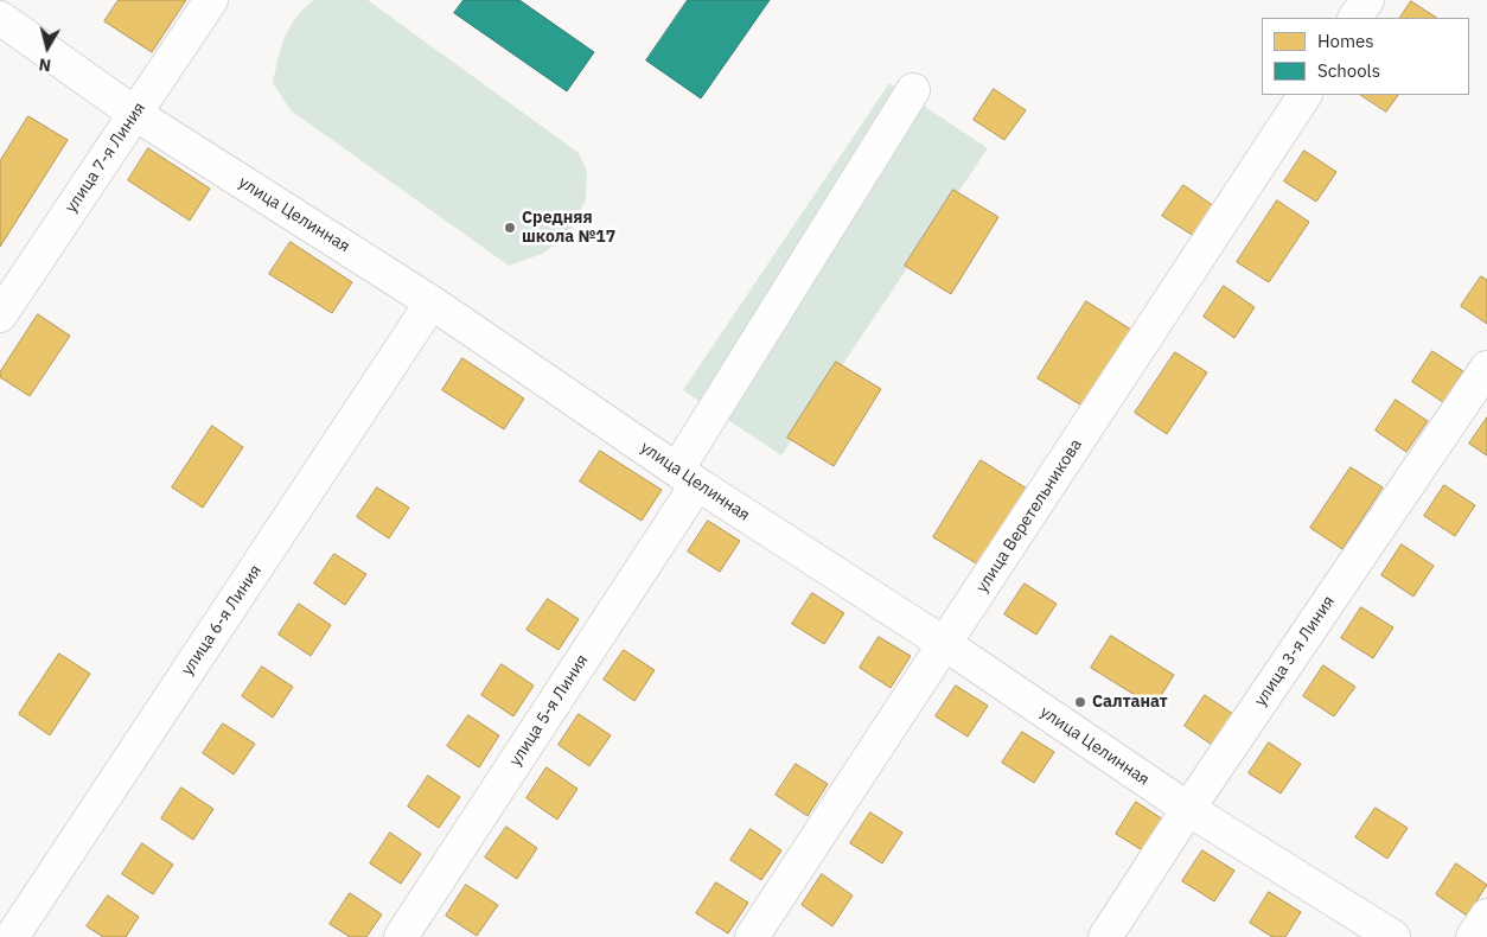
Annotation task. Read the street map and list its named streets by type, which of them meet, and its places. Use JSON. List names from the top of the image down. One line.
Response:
{"streets":{"street":["улица 7-я Линия","улица Целинная","улица Веретельникова","улица 6-я Линия","улица 3-я Линия","улица 5-я Линия"]},"crossings":[["улица 7-я Линия","улица Целинная"],["улица Целинная","улица Веретельникова"],["улица Целинная","улица 6-я Линия"],["улица Целинная","улица 3-я Линия"],["улица Целинная","улица 5-я Линия"]],"places":["Средняя школа №17","Салтанат"],"legend":["Homes","Schools"],"north":"bottom"}
